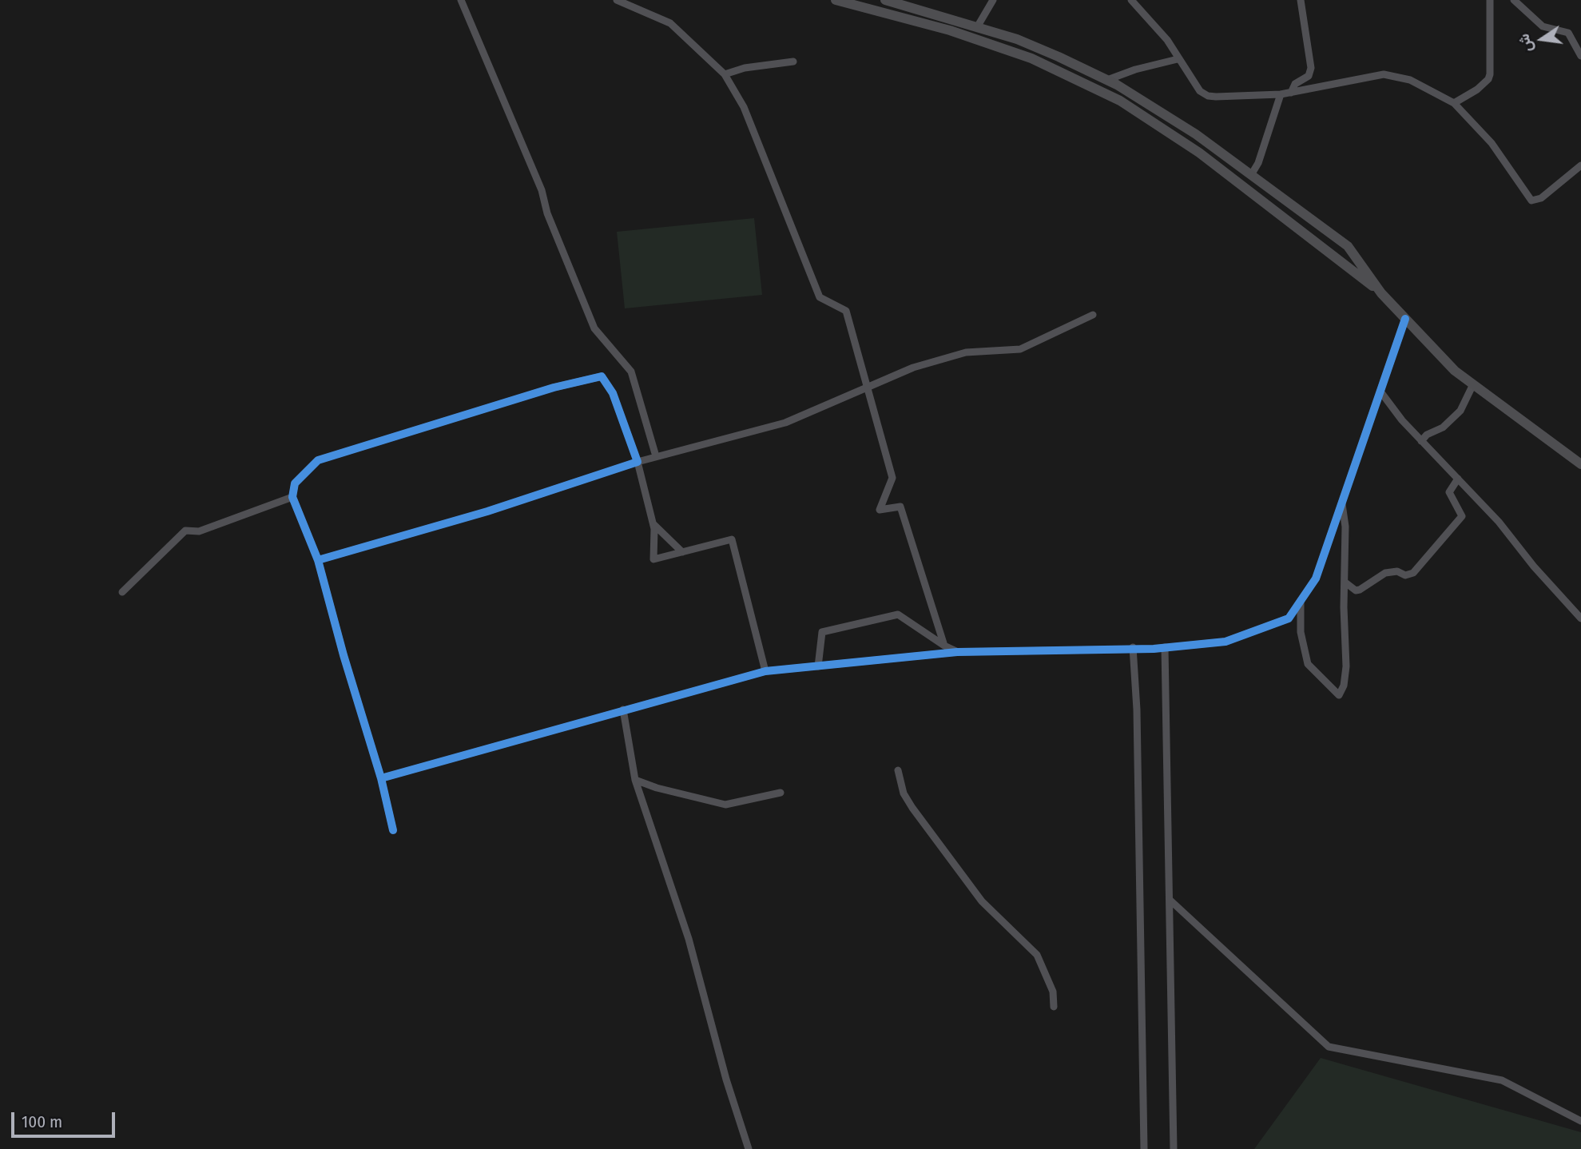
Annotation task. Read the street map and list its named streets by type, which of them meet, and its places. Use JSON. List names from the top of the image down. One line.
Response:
{"scale_bar":"100 m","north":"left"}
